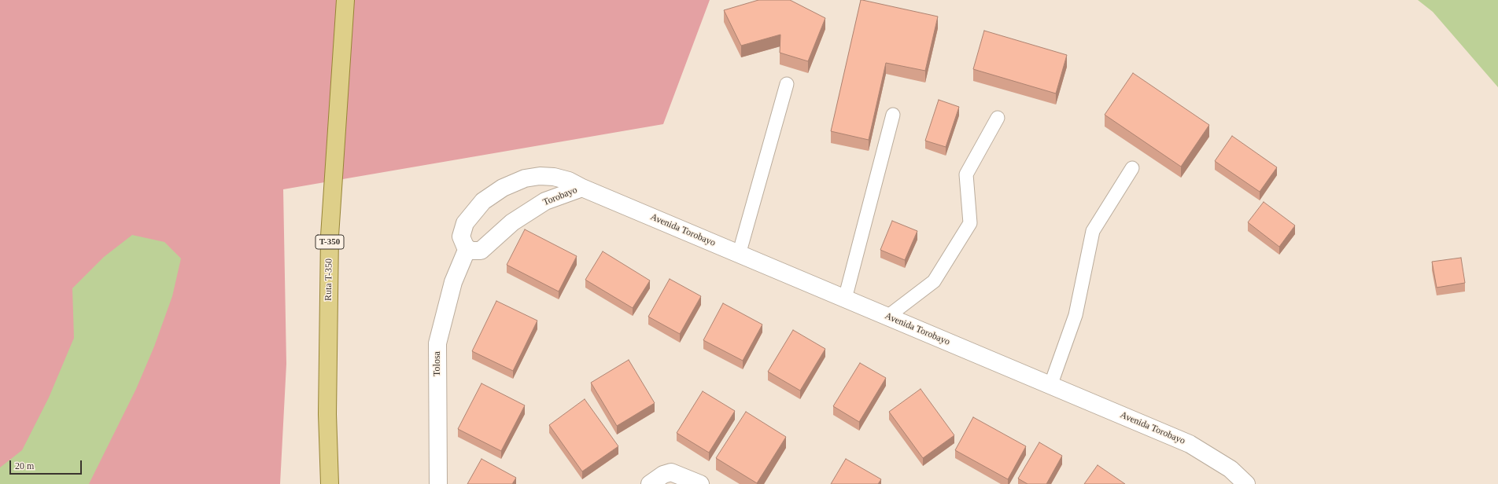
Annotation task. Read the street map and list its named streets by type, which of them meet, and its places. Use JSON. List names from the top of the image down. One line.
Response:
{"streets":{"main road":["T-350","Ruta T-350"],"street":["Torobayo","Avenida Torobayo","Tolosa"]},"crossings":[["Torobayo","Avenida Torobayo"],["Torobayo","Tolosa"]],"scale_bar":"20 m"}
